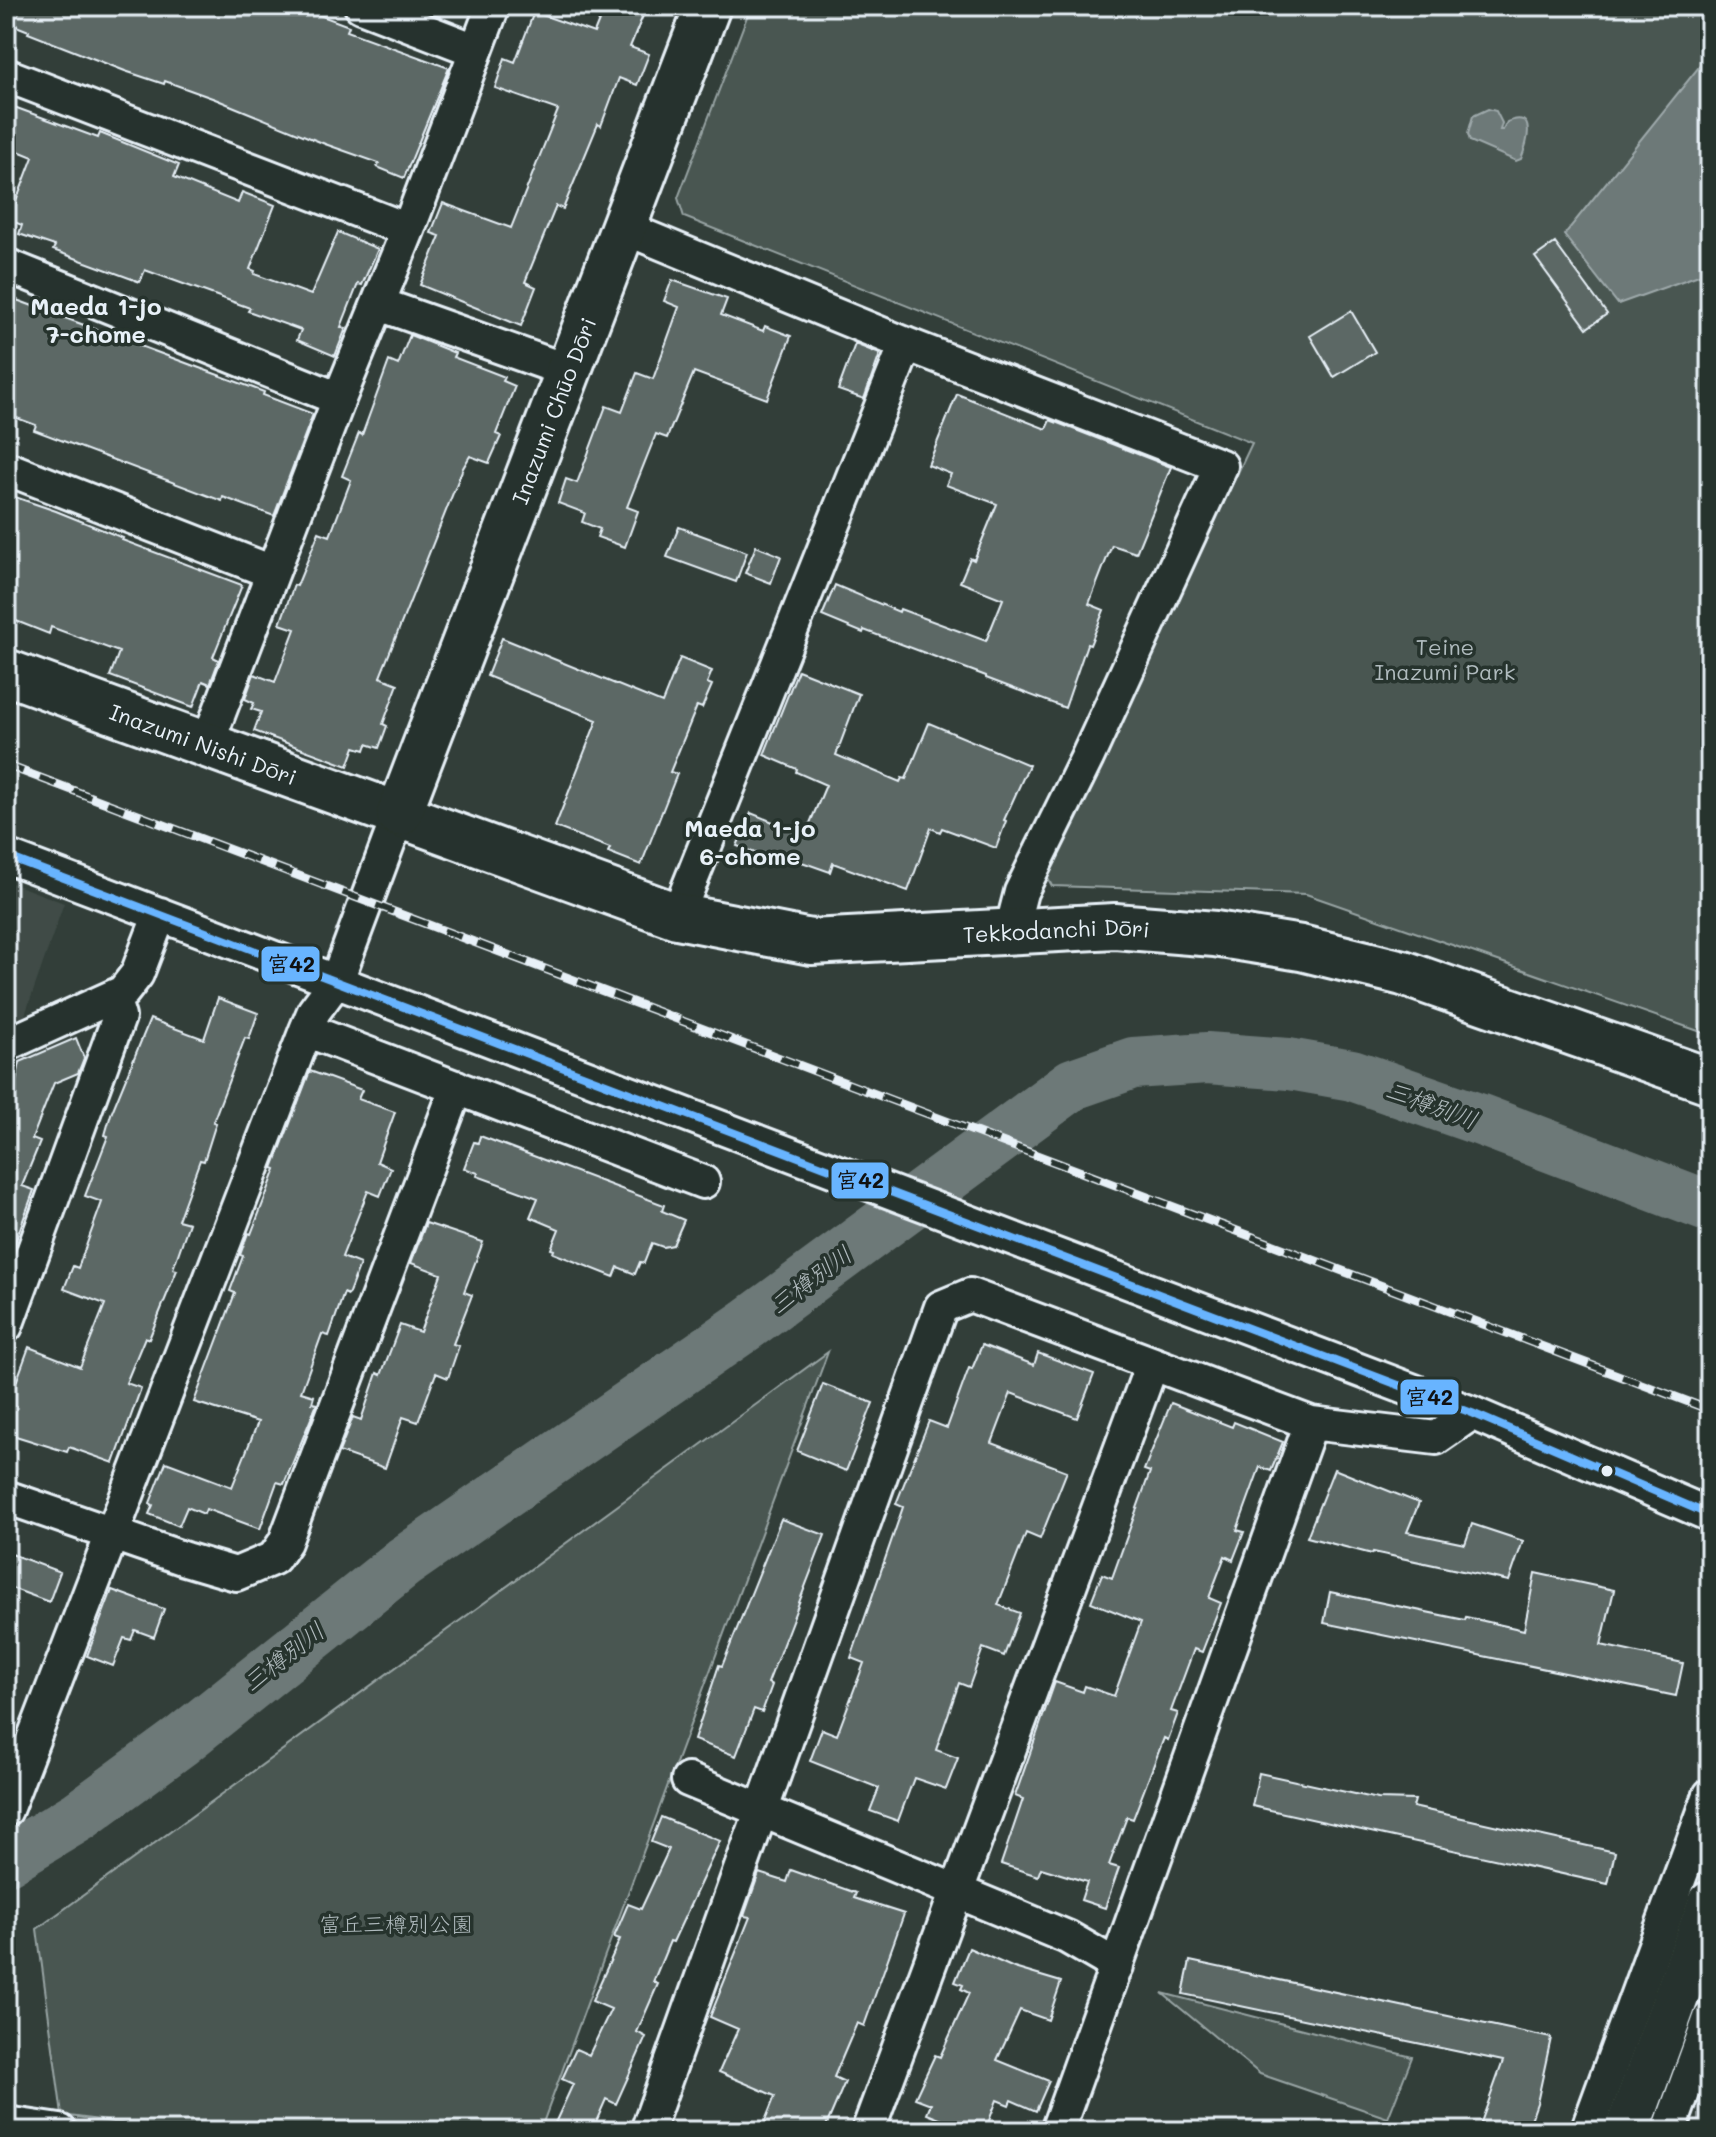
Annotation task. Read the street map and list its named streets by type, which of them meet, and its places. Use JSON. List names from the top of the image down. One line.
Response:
{"streets":{"street":["Inazumi Chūo Dōri","Inazumi Nishi Dōri","Tekkodanchi Dōri"]},"crossings":[["Inazumi Chūo Dōri","Inazumi Nishi Dōri"],["Inazumi Chūo Dōri","Tekkodanchi Dōri"],["Inazumi Nishi Dōri","Tekkodanchi Dōri"]],"districts":["Maeda 1-jo 7-chome","Maeda 1-jo 6-chome"],"water":["三樽別川"],"parks":["Teine Inazumi Park","富丘三樽別公園"],"lines":["transit line 宮42"]}
